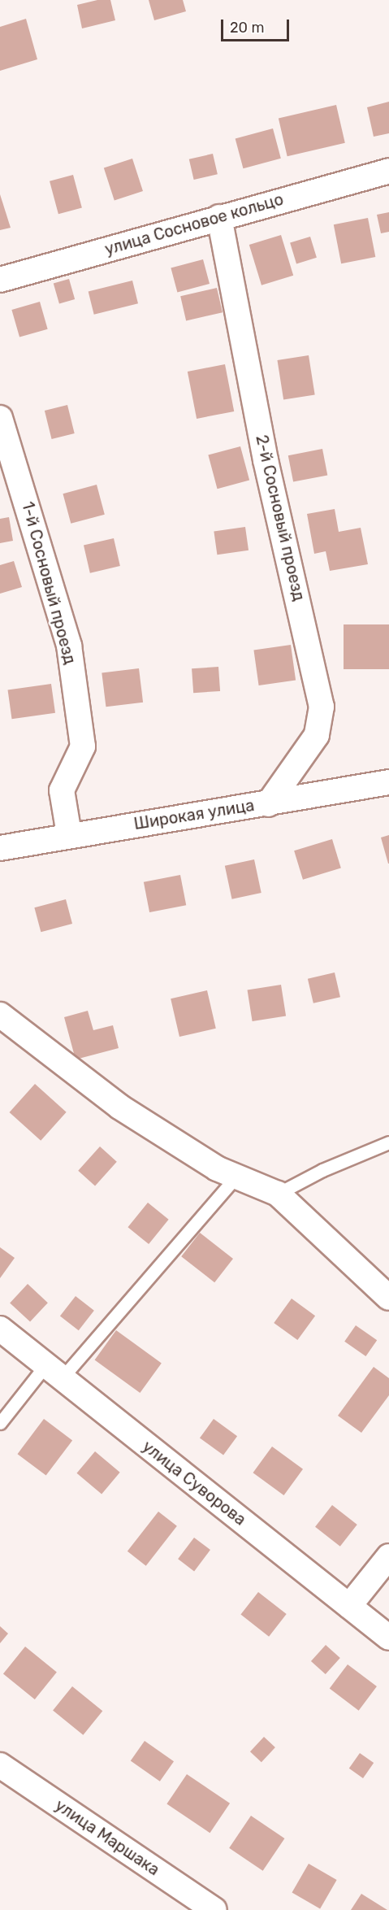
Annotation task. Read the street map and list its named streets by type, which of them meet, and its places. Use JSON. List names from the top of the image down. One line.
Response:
{"streets":{"street":["улица Сосновое кольцо","2-й Сосновый проезд","1-й Сосновый проезд","Широкая улица","улица Суворова","улица Маршака"]},"crossings":[["улица Сосновое кольцо","2-й Сосновый проезд"],["2-й Сосновый проезд","Широкая улица"],["1-й Сосновый проезд","Широкая улица"]],"scale_bar":"20 m"}
